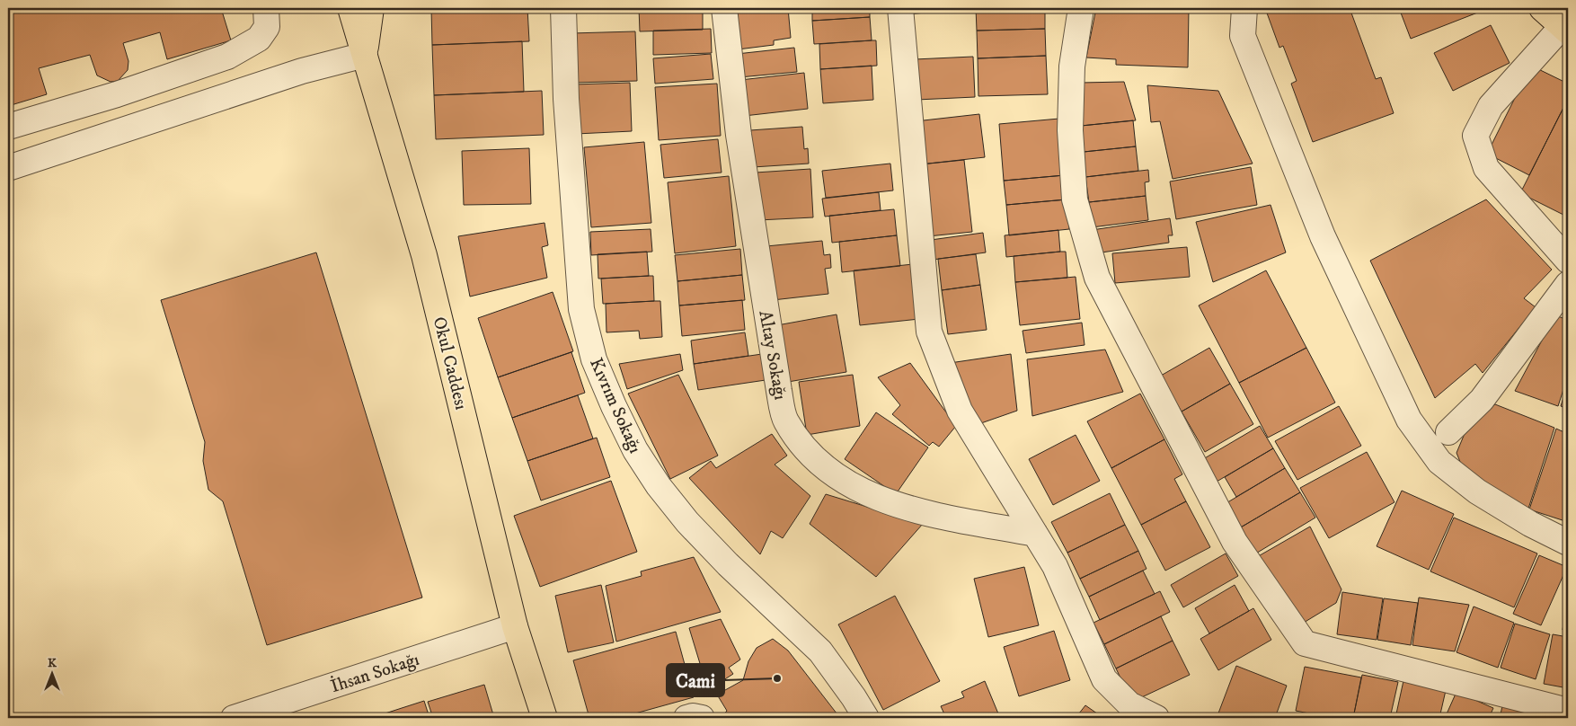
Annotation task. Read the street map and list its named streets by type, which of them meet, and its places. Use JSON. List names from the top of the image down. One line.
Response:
{"streets":{"main road":["Okul Caddesı"],"street":["Altay Sokağı","Kıvrım Sokağı","İhsan Sokağı"]},"crossings":[["Okul Caddesı","İhsan Sokağı"]],"places":["Cami"],"north":"top"}
